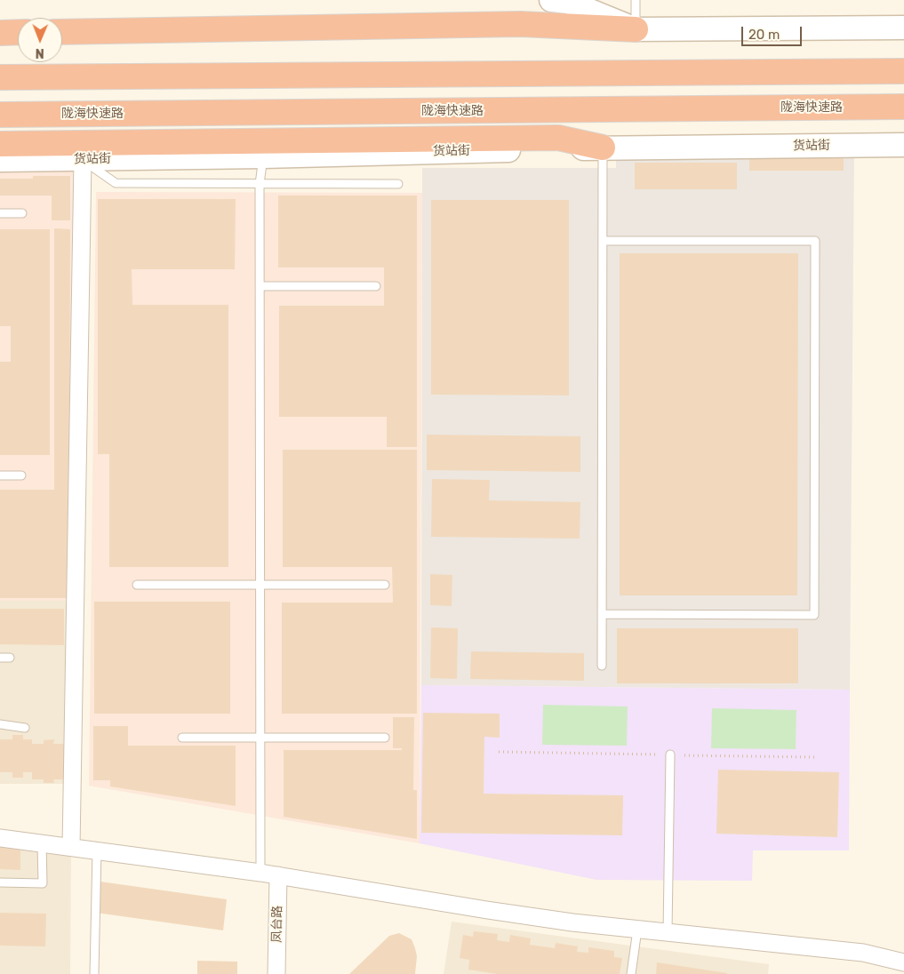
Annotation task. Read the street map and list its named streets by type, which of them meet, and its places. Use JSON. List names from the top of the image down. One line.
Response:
{"streets":{"highway":["陇海快速路"],"street":["货站街","凤台路"]},"scale_bar":"20 m","north":"bottom"}
